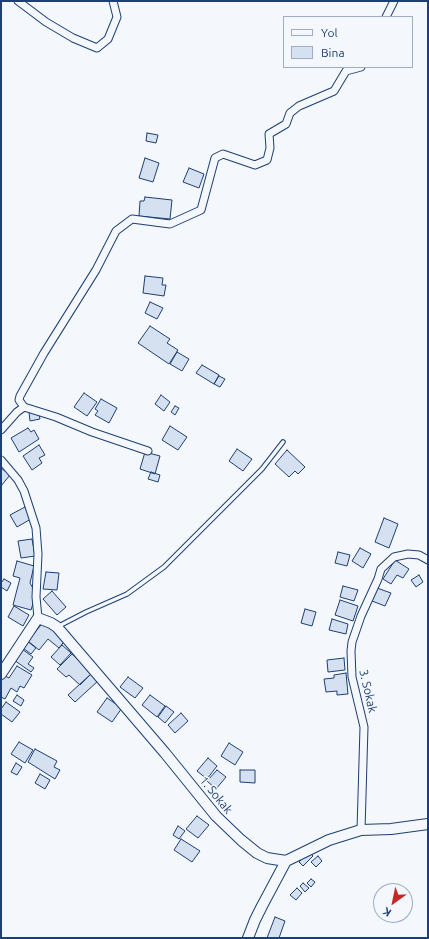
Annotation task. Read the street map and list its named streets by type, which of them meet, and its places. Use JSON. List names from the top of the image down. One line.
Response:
{"streets":{"street":["3. Sokak","1. Sokak"]},"legend":["Yol","Bina"],"north":"bottom left"}
